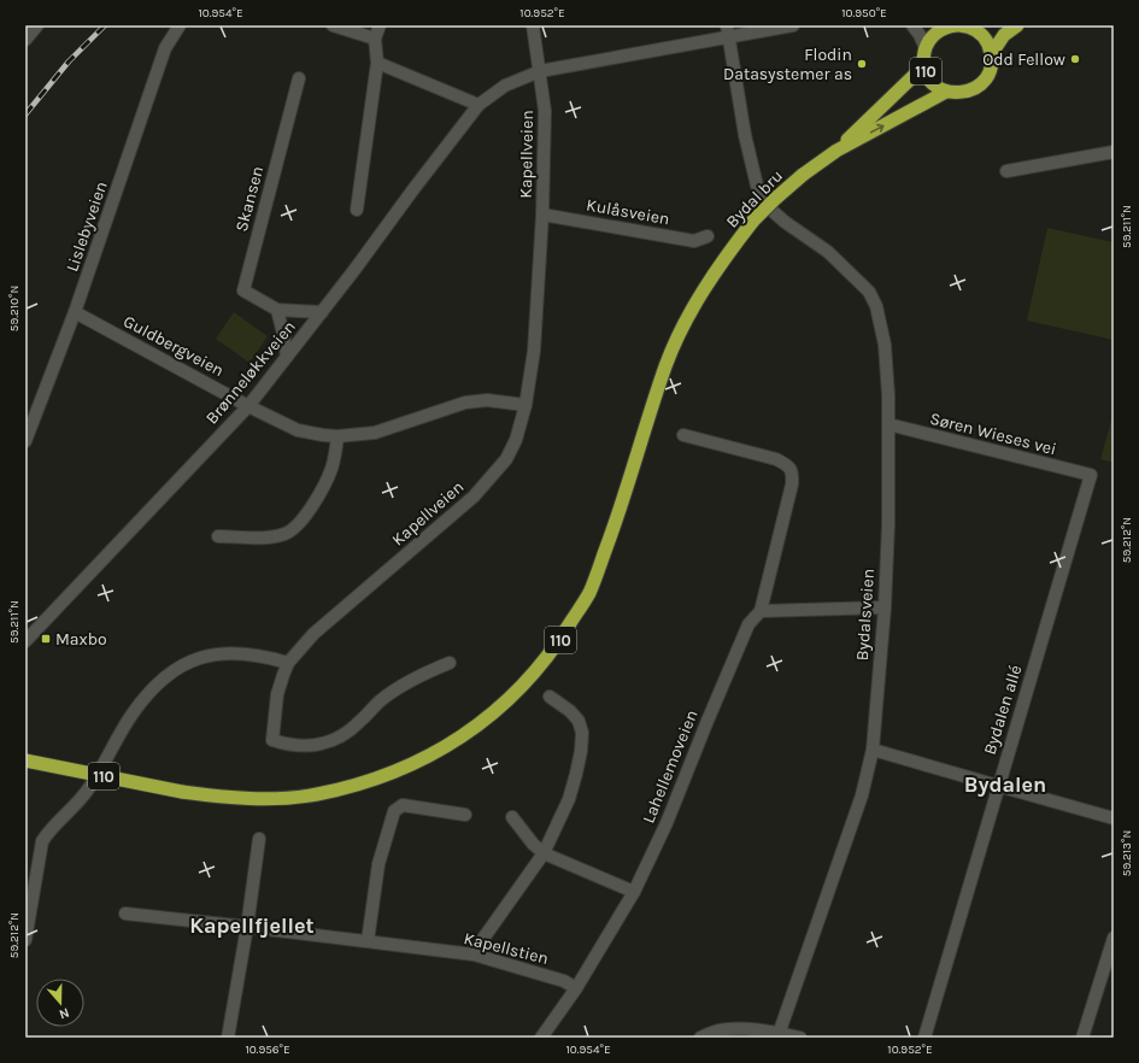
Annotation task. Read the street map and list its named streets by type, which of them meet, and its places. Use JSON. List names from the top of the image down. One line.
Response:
{"streets":{"highway":["110","Bydal bru"],"street":["Kapellveien","Skansen","Kulåsveien","Lislebyveien","Guldbergveien","Brønneløkkveien","Søren Wieses vei","Bydalsveien","Bydalen allé","Lahellemoveien","Kapellstien"]},"crossings":[["110","Bydal bru"],["Kapellveien","Kulåsveien"],["Kapellveien","Guldbergveien"],["Kapellveien","Brønneløkkveien"],["Skansen","Brønneløkkveien"],["Lislebyveien","Guldbergveien"],["Guldbergveien","Brønneløkkveien"],["Brønneløkkveien","Bydalsveien"],["Søren Wieses vei","Bydalsveien"],["Søren Wieses vei","Bydalen allé"],["Lahellemoveien","Kapellstien"]],"districts":["Bydalen","Kapellfjellet"],"places":{"other":["Odd Fellow","Flodin Datasystemer as"],"transit":["Maxbo"]},"north":"bottom","coordinates":["10.954°E","10.952°E","10.950°E","59.211°N","59.210°N","59.212°N","59.213°N","10.956°E"]}
